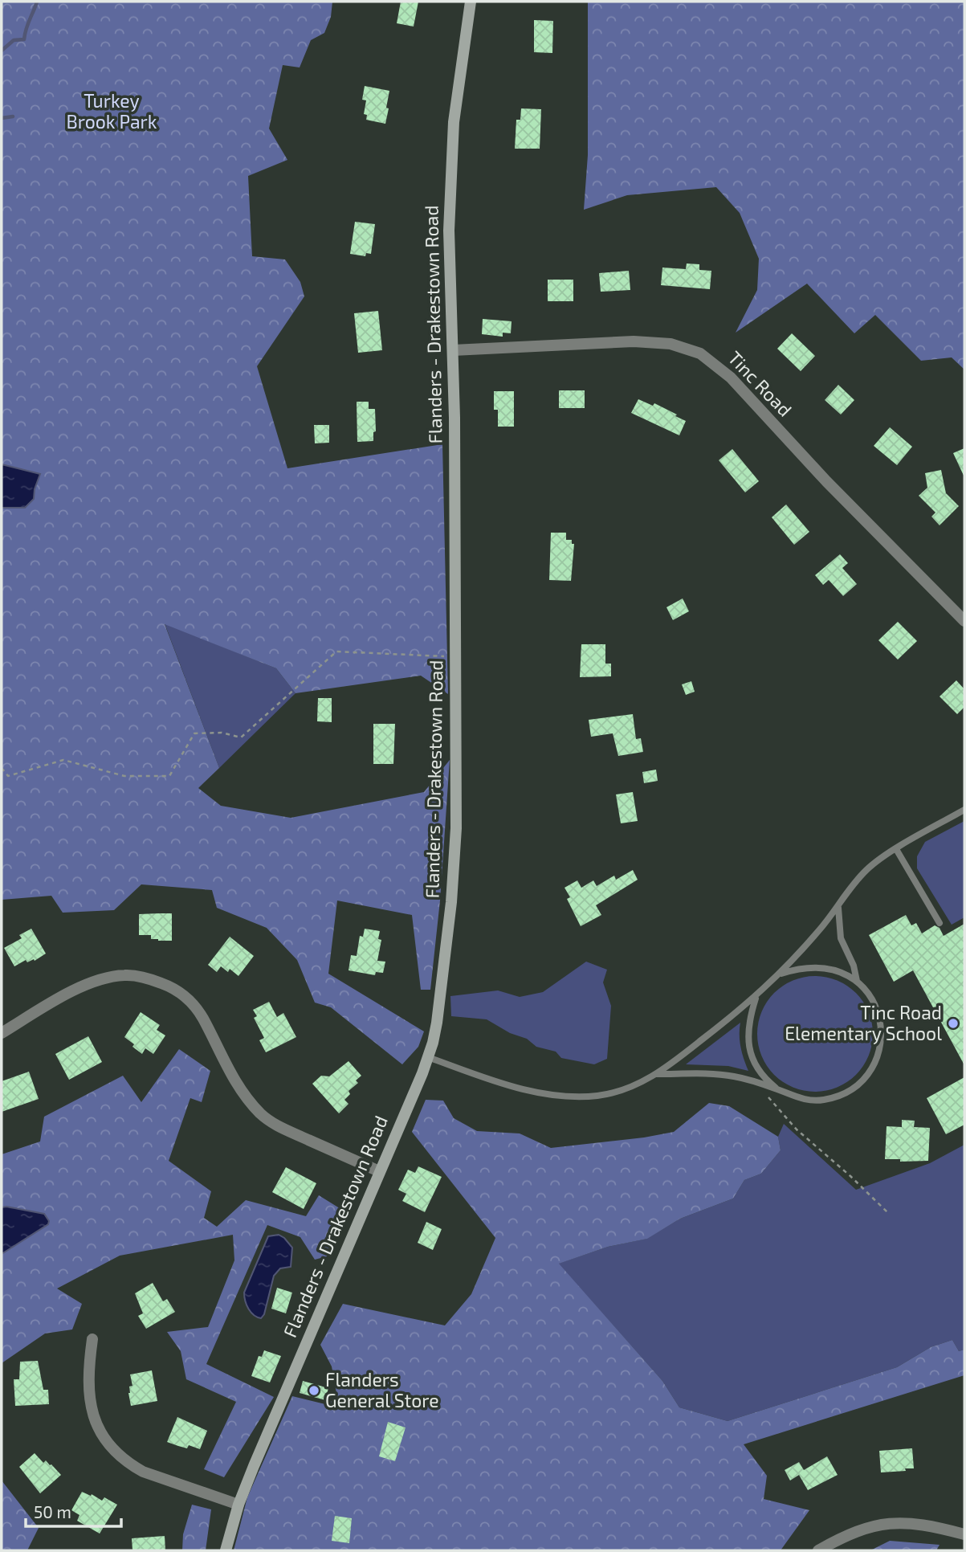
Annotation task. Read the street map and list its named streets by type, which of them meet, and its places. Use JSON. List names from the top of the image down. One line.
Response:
{"streets":{"street":["Flanders - Drakestown Road","Tinc Road"]},"crossings":[["Flanders - Drakestown Road","Tinc Road"]],"parks":["Turkey Brook Park"],"places":["Tinc Road Elementary School","Flanders General Store"],"scale_bar":"50 m"}
